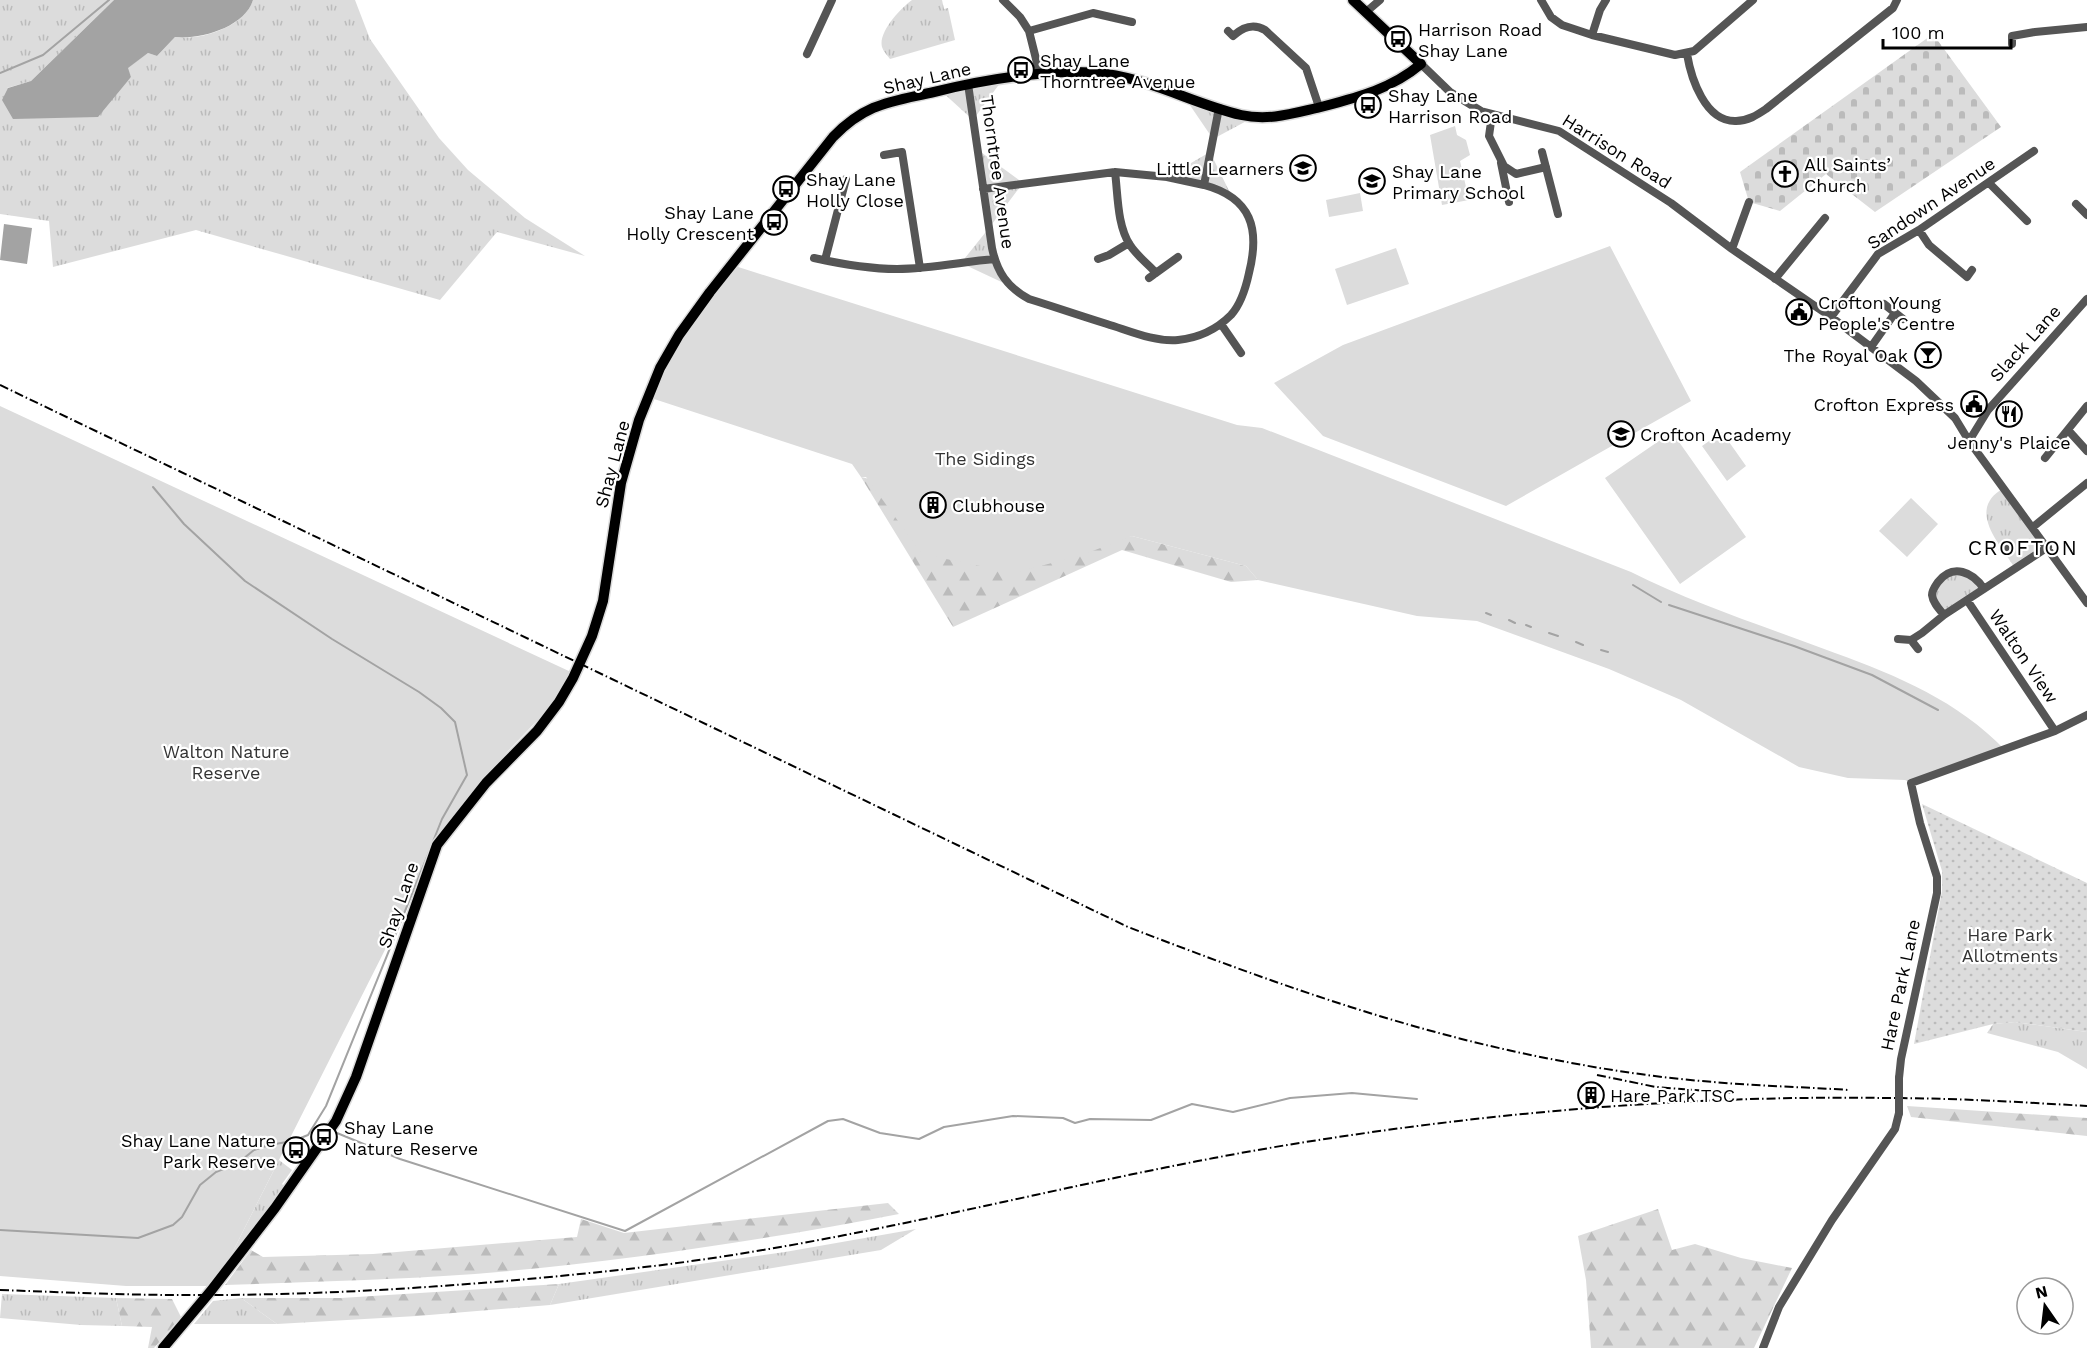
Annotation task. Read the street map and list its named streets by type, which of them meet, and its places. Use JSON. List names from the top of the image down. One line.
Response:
{"streets":{"main road":["Shay Lane","Harrison Road"],"street":["Thorntree Avenue","Sandown Avenue","Slack Lane","Walton View","Hare Park Lane"]},"crossings":[["Shay Lane","Harrison Road"],["Shay Lane","Thorntree Avenue"],["Harrison Road","Sandown Avenue"],["Harrison Road","Slack Lane"],["Walton View","Hare Park Lane"]],"districts":["CROFTON"],"parks":["The Sidings","Walton Nature Reserve","Hare Park Allotments"],"places":{"bus stop":["Harrison Road Shay Lane","Shay Lane Thorntree Avenue","Shay Lane Harrison Road","Shay Lane Holly Close","Shay Lane Holly Crescent","Shay Lane Nature Reserve","Shay Lane Nature Park Reserve"],"school or university":["Little Learners","Shay Lane Primary School","Crofton Academy"],"church":["All Saints’ Church"],"public building":["Crofton Young People's Centre","Crofton Express"],"bar":["The Royal Oak"],"restaurant":["Jenny's Plaice"],"building":["Clubhouse","Hare Park TSC"]},"scale_bar":"100 m","north":"top"}
